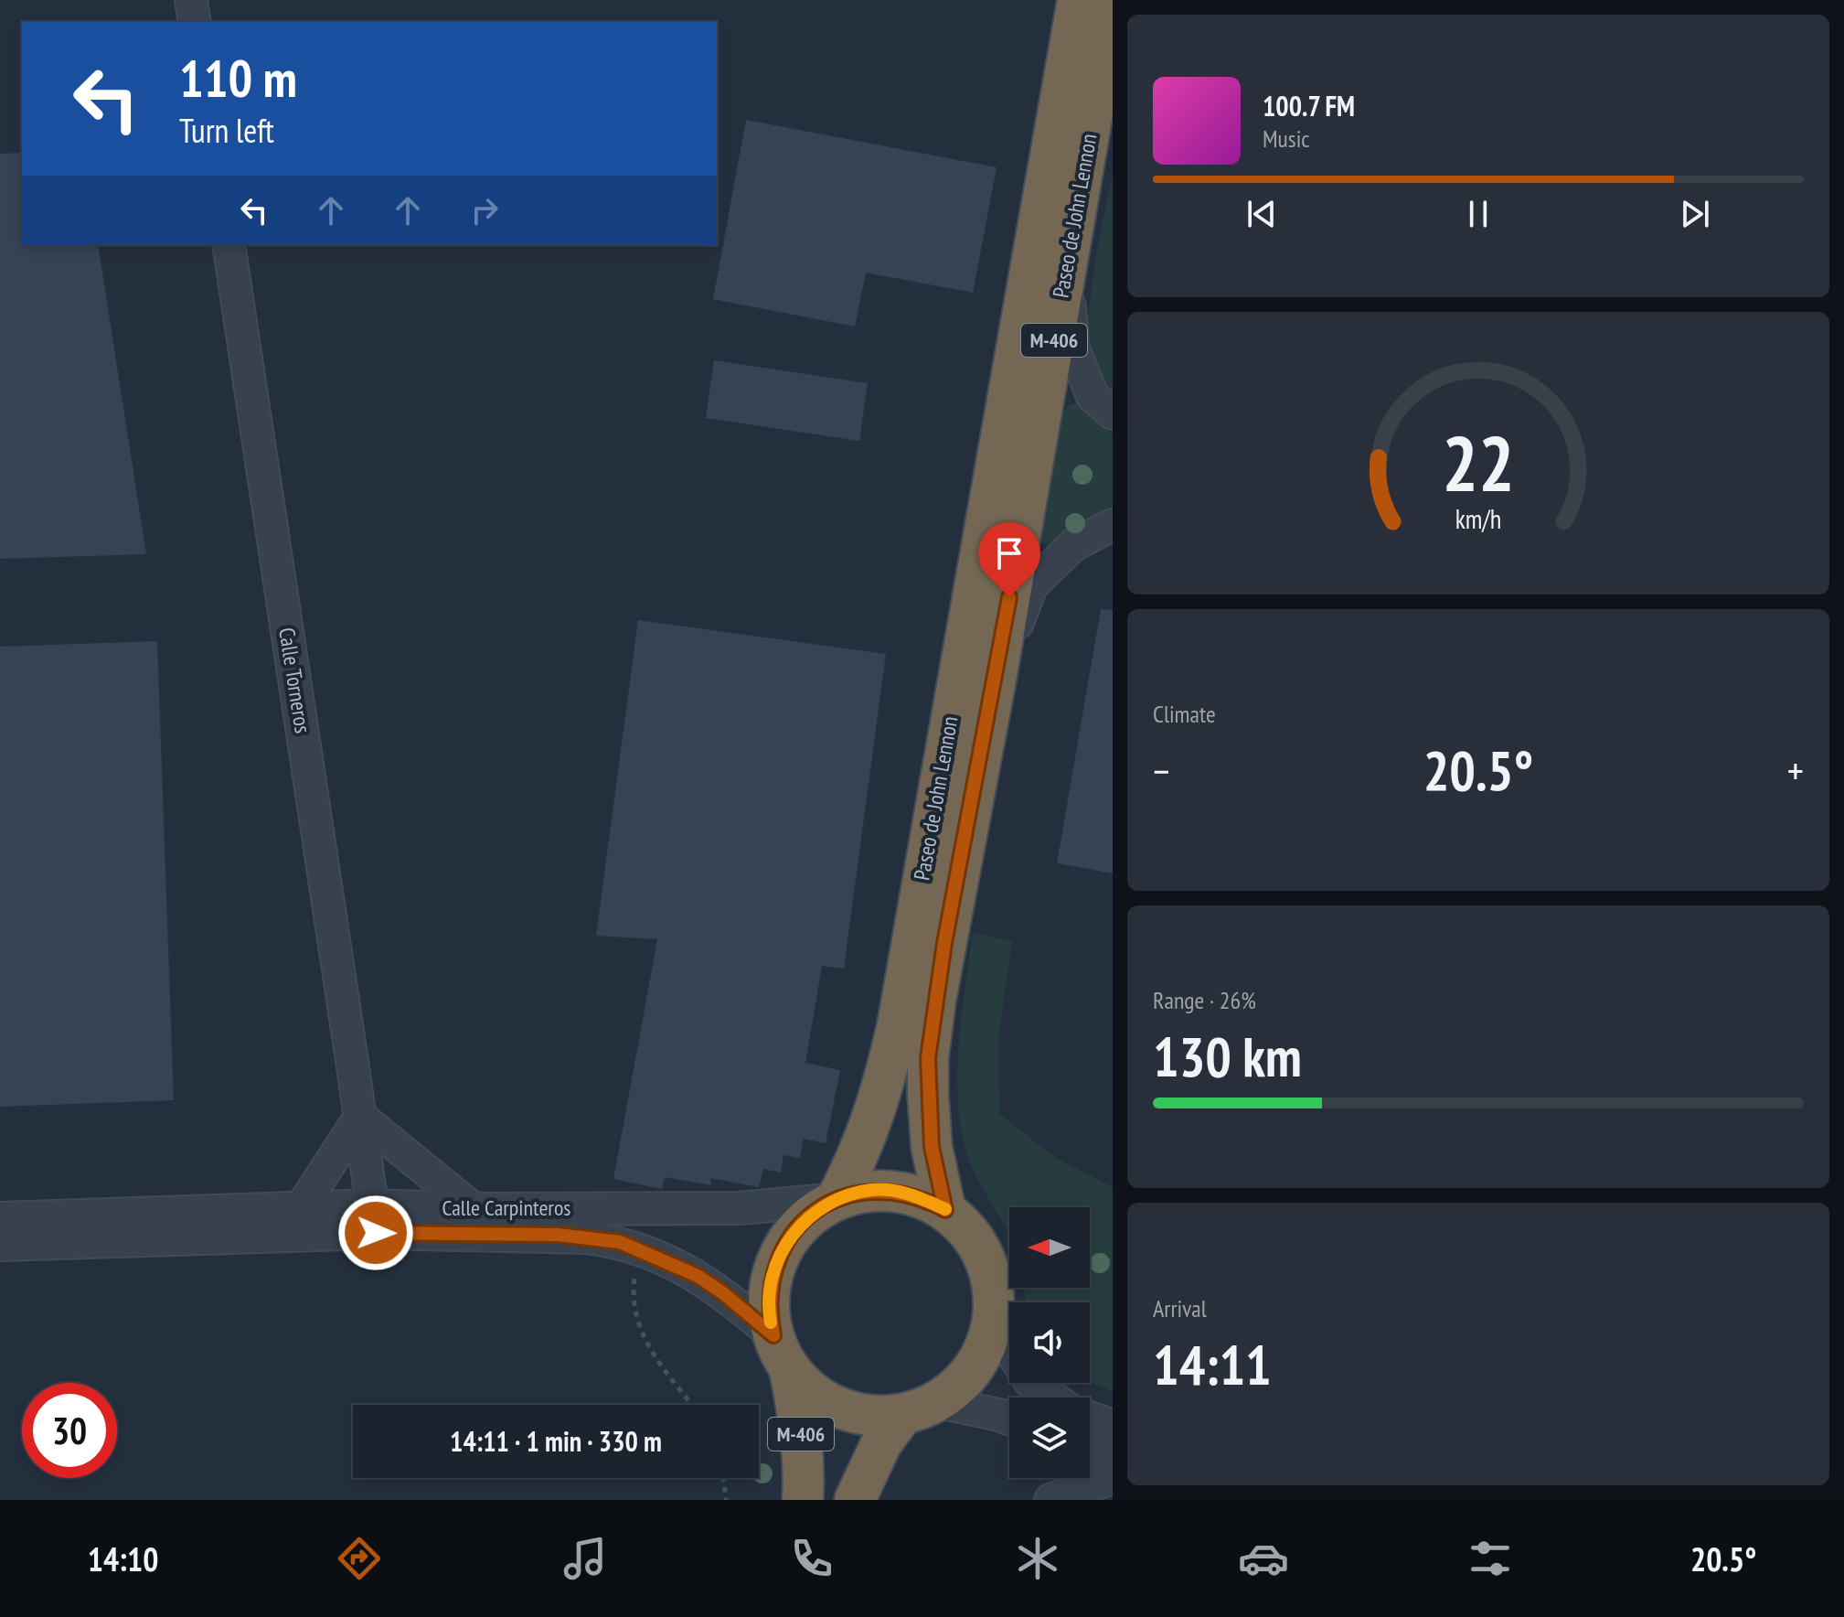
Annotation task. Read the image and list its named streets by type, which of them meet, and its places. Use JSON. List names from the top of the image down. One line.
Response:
{"streets":{"highway":["Paseo de John Lennon","M-406"],"street":["Calle Torneros","Calle Carpinteros"]},"crossings":[["Paseo de John Lennon","M-406"],["Paseo de John Lennon","Calle Carpinteros"],["M-406","Calle Carpinteros"],["Calle Torneros","Calle Carpinteros"]],"north":"left","page":{"turn":["110 m","Turn left"],"song":["100.7 FM","Music"],"tile":["Climate",["Range · 26%","130 km"],["Arrival","14:11"]],"heat":["−","20.5°","+"],"limit":"30","trip":"14:11 · 1 min · 330 m","tabs":["14:10","20.5°"],"gauge":["22","km/h"]}}
